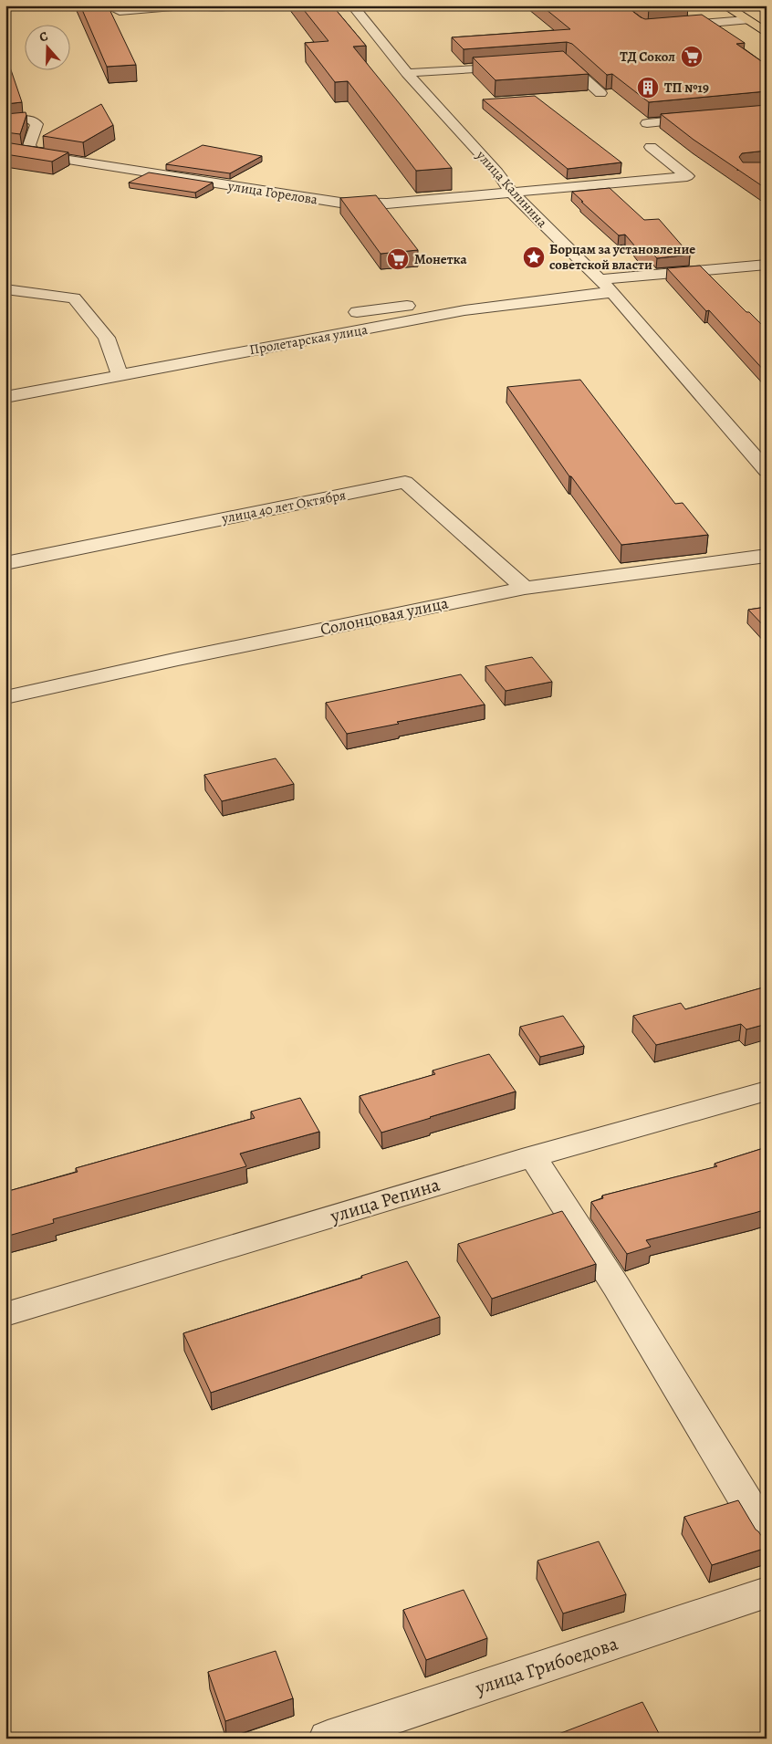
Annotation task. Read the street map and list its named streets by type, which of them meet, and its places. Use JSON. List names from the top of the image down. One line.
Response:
{"streets":{"street":["улица Калинина","улица Горелова","Пролетарская улица","улица 40 лет Октября","Солонцовая улица","улица Репина","улица Грибоедова"]},"crossings":[["улица Калинина","улица Горелова"],["улица Калинина","Пролетарская улица"],["улица 40 лет Октября","Солонцовая улица"]],"places":{"supermarket":["ТД Сокол","Монетка"],"building":["ТП №19"],"place":["Борцам за установление советской власти"]},"north":"top"}
